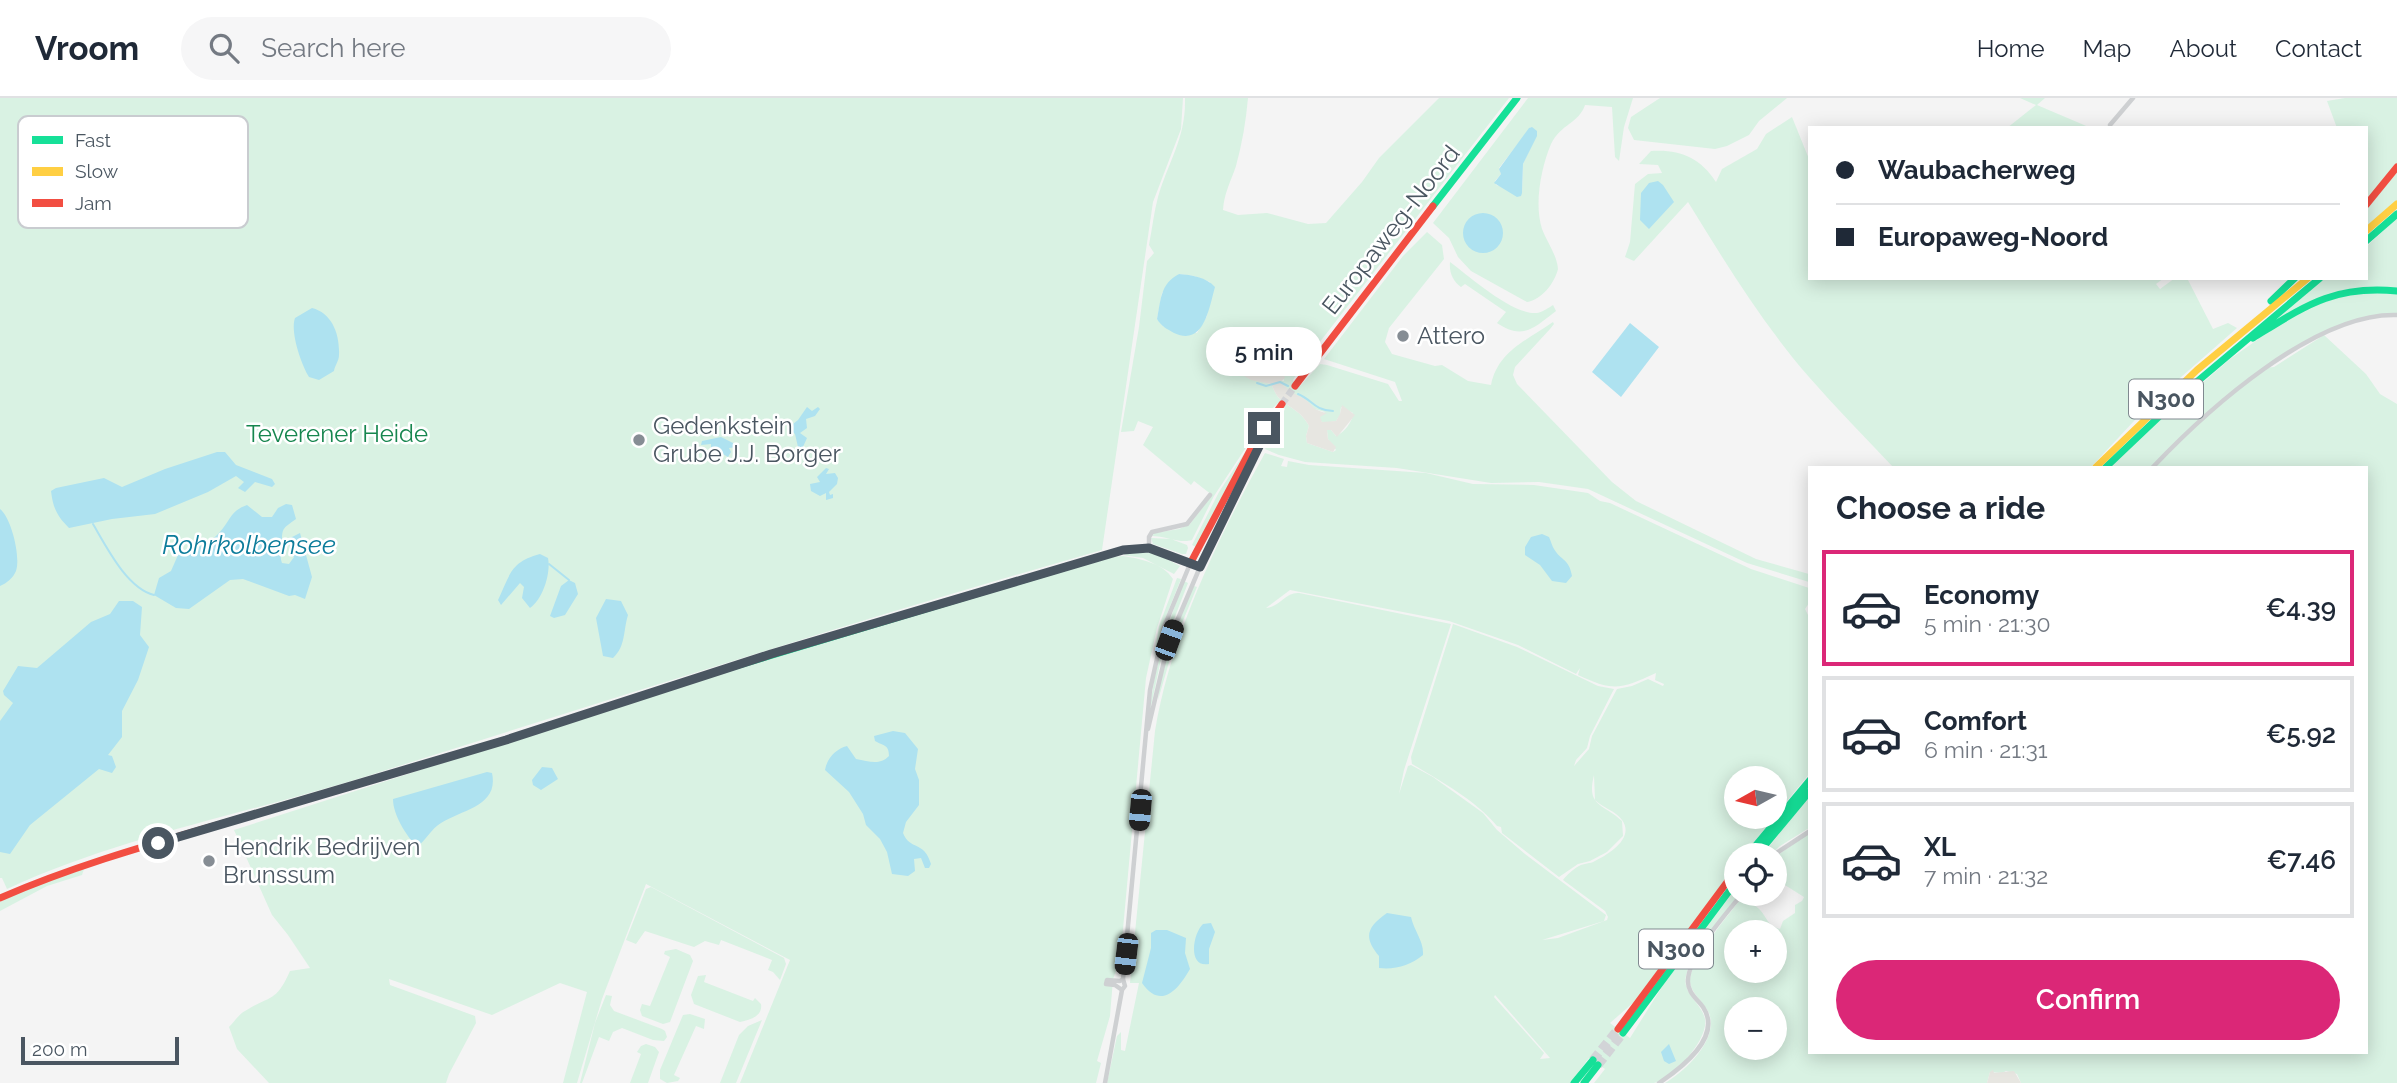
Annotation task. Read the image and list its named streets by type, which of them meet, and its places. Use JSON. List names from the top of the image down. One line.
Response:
{"streets":{"main road":["Europaweg-Noord","N300"]},"water":["Rohrkolbensee"],"parks":["Teverener Heide"],"places":["Attero","Gedenkstein Grube J.J. Borger","Hendrik Bedrijven Brunssum"],"legend":["Fast","Slow","Jam"],"scale_bar":"200 m","north":"left","page":{"header":"Vroom","search":"Search here","nav":["Home","Map","About","Contact"],"banner":["Waubacherweg","Europaweg-Noord"],"bubble":"5 min","heading":"Choose a ride","list":[{"name":"Economy","note":"5 min · 21:30","value":"€4.39"},{"name":"Comfort","note":"6 min · 21:31","value":"€5.92"},{"name":"XL","note":"7 min · 21:32","value":"€7.46"}],"map_buttons":["+","−"],"buttons":"Confirm","scale":"200 m"}}
